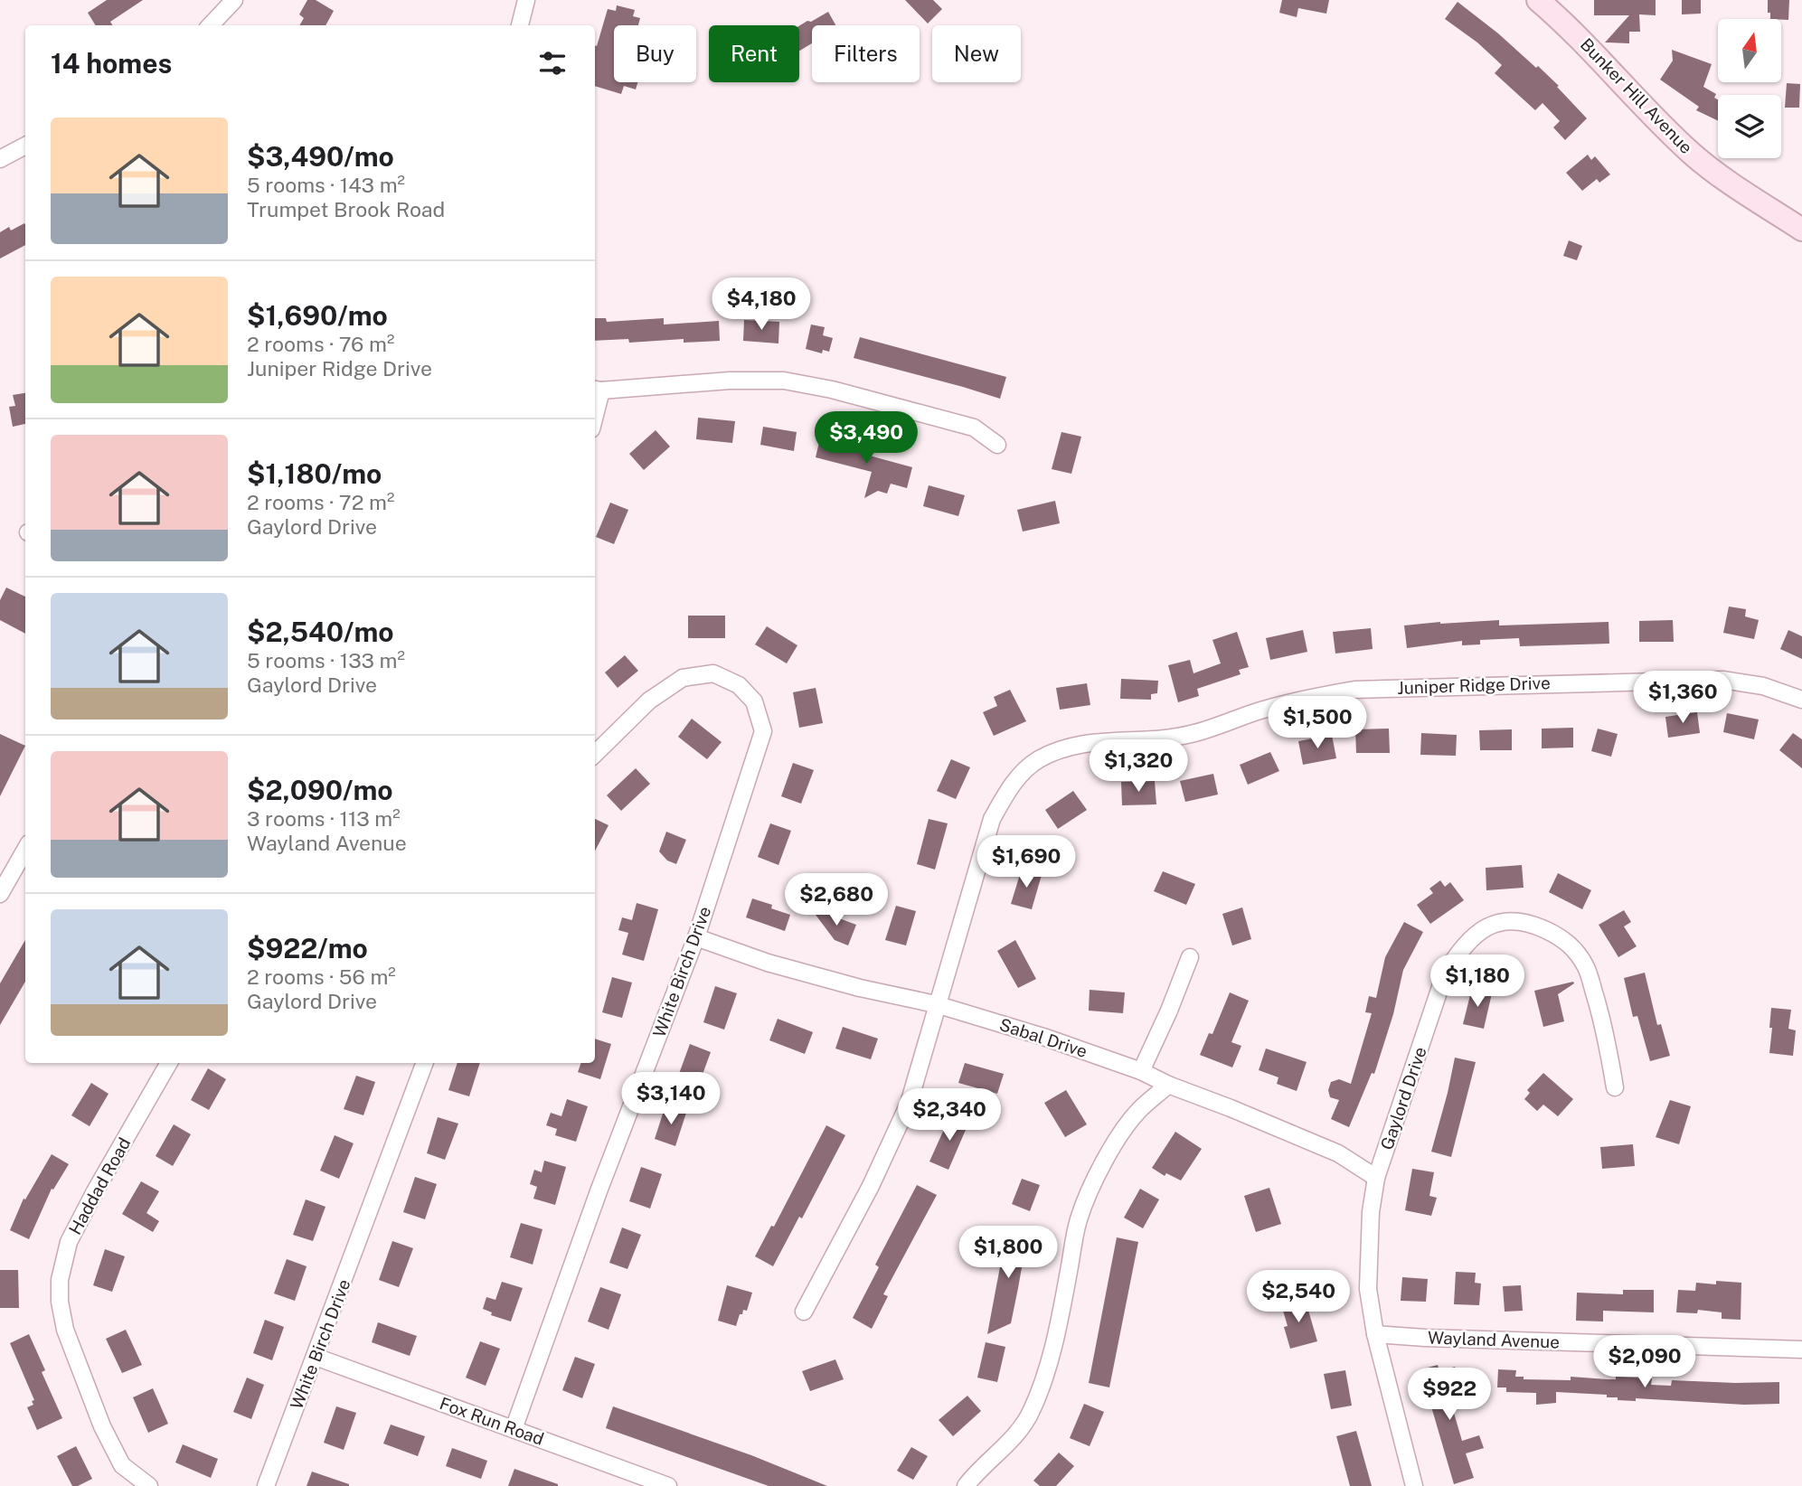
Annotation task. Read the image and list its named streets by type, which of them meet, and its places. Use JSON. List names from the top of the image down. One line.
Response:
{"streets":{"main road":["Bunker Hill Avenue"],"street":["Juniper Ridge Drive","White Birch Drive","Sabal Drive","Gaylord Drive","Haddad Road","Wayland Avenue","Fox Run Road"]},"crossings":[["Juniper Ridge Drive","Sabal Drive"],["White Birch Drive","Sabal Drive"],["White Birch Drive","Fox Run Road"],["Sabal Drive","Gaylord Drive"],["Gaylord Drive","Wayland Avenue"]],"north":"top","page":{"chip":["Buy","Rent","Filters","New"],"heading":"14 homes","list":[{"name":"$3,490/mo","note":"5 rooms · 143 m² · Trumpet Brook Road"},{"name":"$1,690/mo","note":"2 rooms · 76 m² · Juniper Ridge Drive"},{"name":"$1,180/mo","note":"2 rooms · 72 m² · Gaylord Drive"},{"name":"$2,540/mo","note":"5 rooms · 133 m² · Gaylord Drive"},{"name":"$2,090/mo","note":"3 rooms · 113 m² · Wayland Avenue"},{"name":"$922/mo","note":"2 rooms · 56 m² · Gaylord Drive"}],"price":["$4,180","$3,490","$1,360","$1,500","$1,320","$1,690","$2,680","$1,180","$3,140","$2,340","$1,800","$2,540","$2,090","$922"]}}
